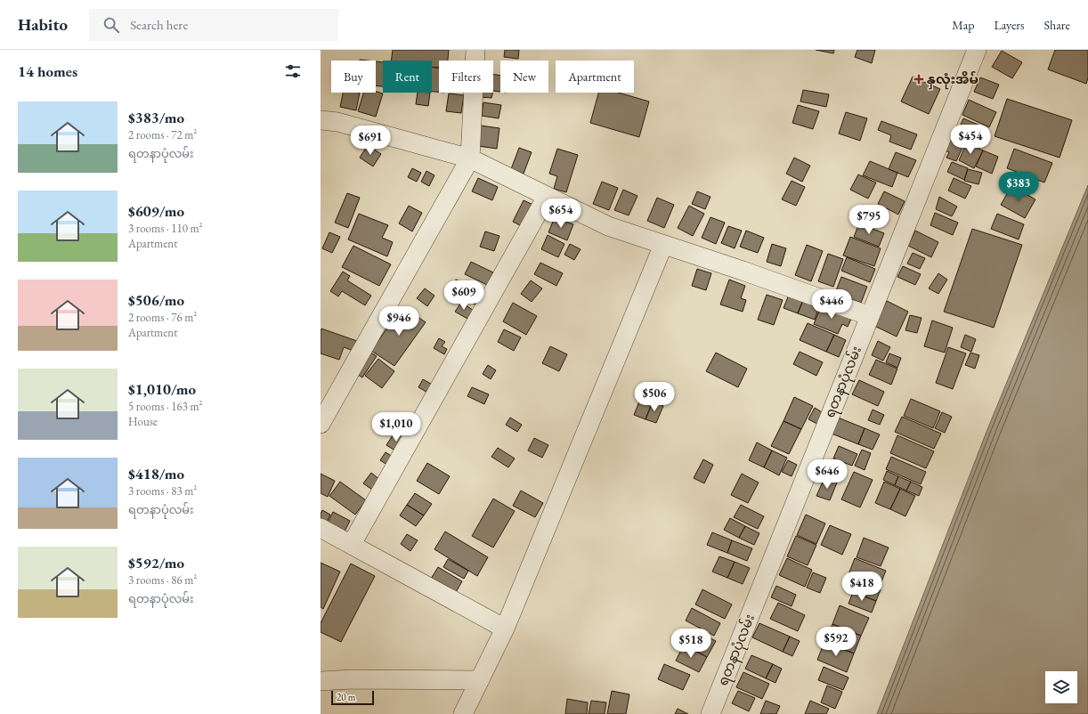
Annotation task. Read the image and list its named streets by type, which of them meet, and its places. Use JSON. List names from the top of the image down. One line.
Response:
{"streets":{"street":["ရတနာပုံလမ်း"]},"places":{"health":["နှလုံးအိမ်"]},"scale_bar":"20 m","page":{"header":"Habito","search":"Search here","nav":["Map","Layers","Share"],"heading":"14 homes","chip":["Buy","Rent","Filters","New","Apartment"],"list":[{"name":"$383/mo","note":"2 rooms · 72 m² · ရတနာပုံလမ်း"},{"name":"$609/mo","note":"3 rooms · 110 m² · Apartment"},{"name":"$506/mo","note":"2 rooms · 76 m² · Apartment"},{"name":"$1,010/mo","note":"5 rooms · 163 m² · House"},{"name":"$418/mo","note":"3 rooms · 83 m² · ရတနာပုံလမ်း"},{"name":"$592/mo","note":"3 rooms · 86 m² · ရတနာပုံလမ်း"}],"price":["$454","$691","$383","$654","$795","$609","$446","$946","$506","$1,010","$646","$418","$592","$518"],"scale":"20 m"}}
